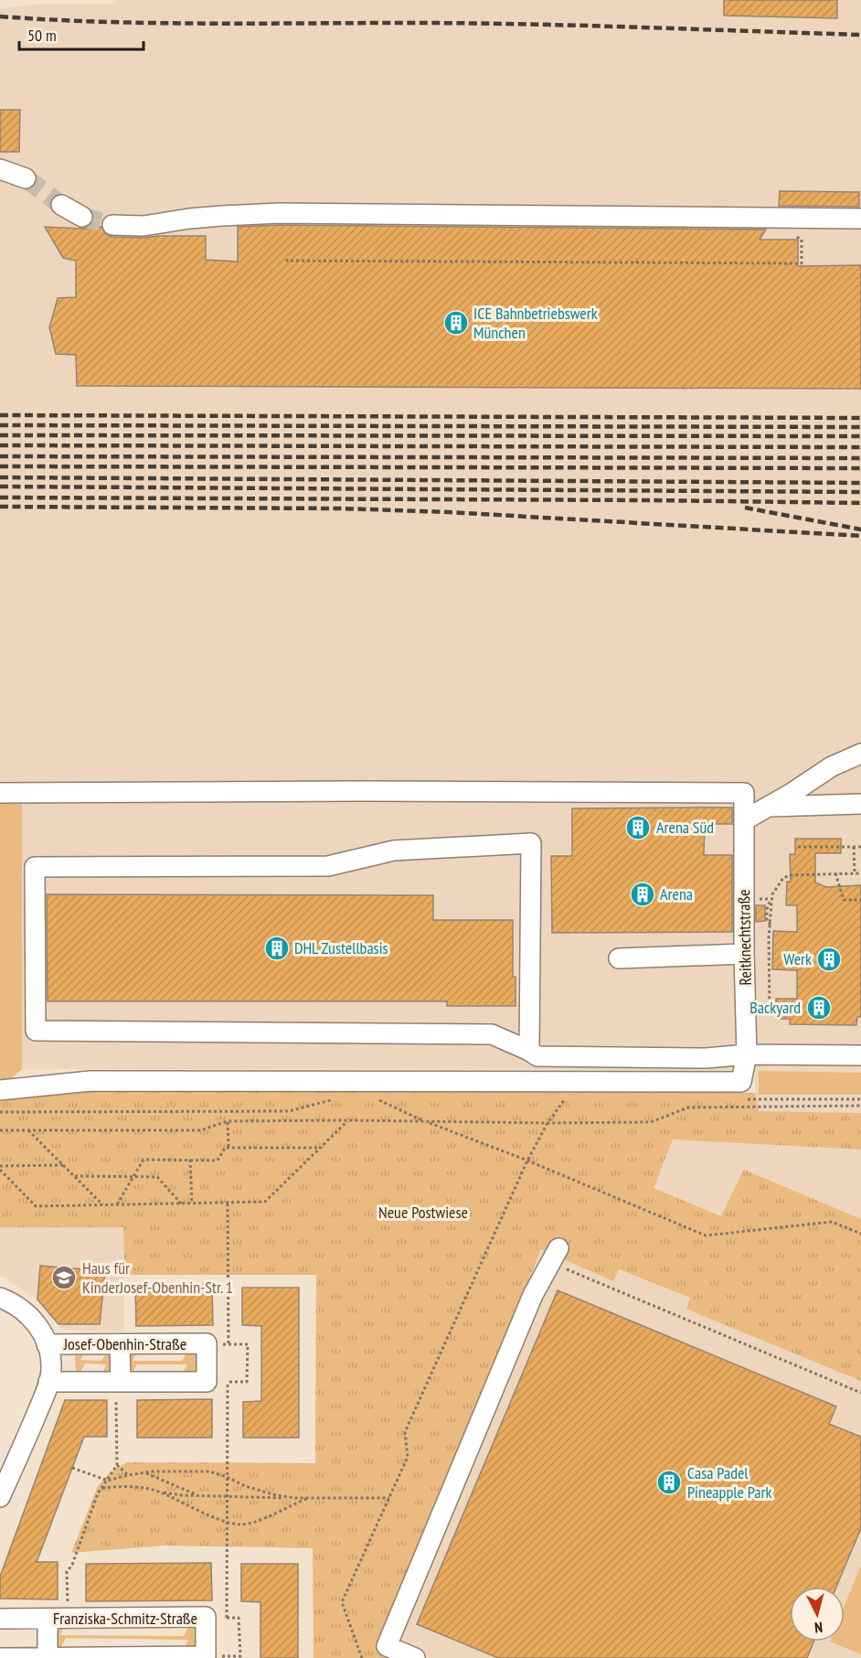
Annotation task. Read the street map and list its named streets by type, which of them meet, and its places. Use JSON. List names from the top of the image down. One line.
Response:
{"streets":{"street":["Reitknechtstraße","Josef-Obenhin-Straße","Franziska-Schmitz-Straße"]},"parks":["Neue Postwiese"],"places":{"building":["ICE Bahnbetriebswerk München","Arena Süd","Arena","DHL Zustellbasis","Werk","Backyard","Casa Padel Pineapple Park"],"school or university":["Haus für KinderJosef-Obenhin-Str. 1"]},"scale_bar":"50 m","north":"bottom"}
